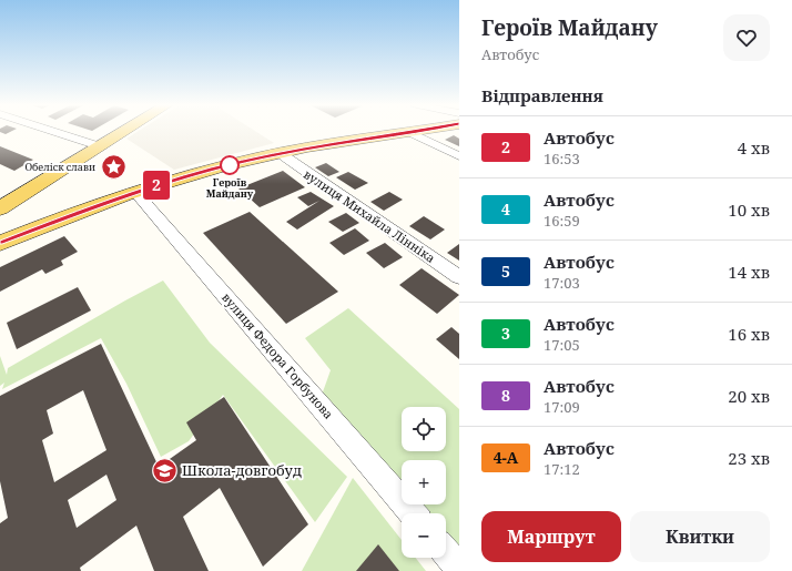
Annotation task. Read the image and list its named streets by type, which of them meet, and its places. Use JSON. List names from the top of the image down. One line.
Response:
{"streets":{"street":["вулиця Михайла Лінніка","вулиця Федора Горбунова"]},"places":{"other":["Героїв Майдану"],"place":["Обеліск слави"],"school or university":["Школа-довгобуд"]},"lines":["bus line 2"],"page":{"on_map":"2","heading":[["Героїв Майдану","Автобус"],"Відправлення"],"list":[{"mark":"2","name":"Автобус","note":"16:53","value":"4 хв"},{"mark":"4","name":"Автобус","note":"16:59","value":"10 хв"},{"mark":"5","name":"Автобус","note":"17:03","value":"14 хв"},{"mark":"3","name":"Автобус","note":"17:05","value":"16 хв"},{"mark":"8","name":"Автобус","note":"17:09","value":"20 хв"},{"mark":"4-А","name":"Автобус","note":"17:12","value":"23 хв"}],"map_buttons":["+","−"],"buttons":["Маршрут","Квитки"]}}
